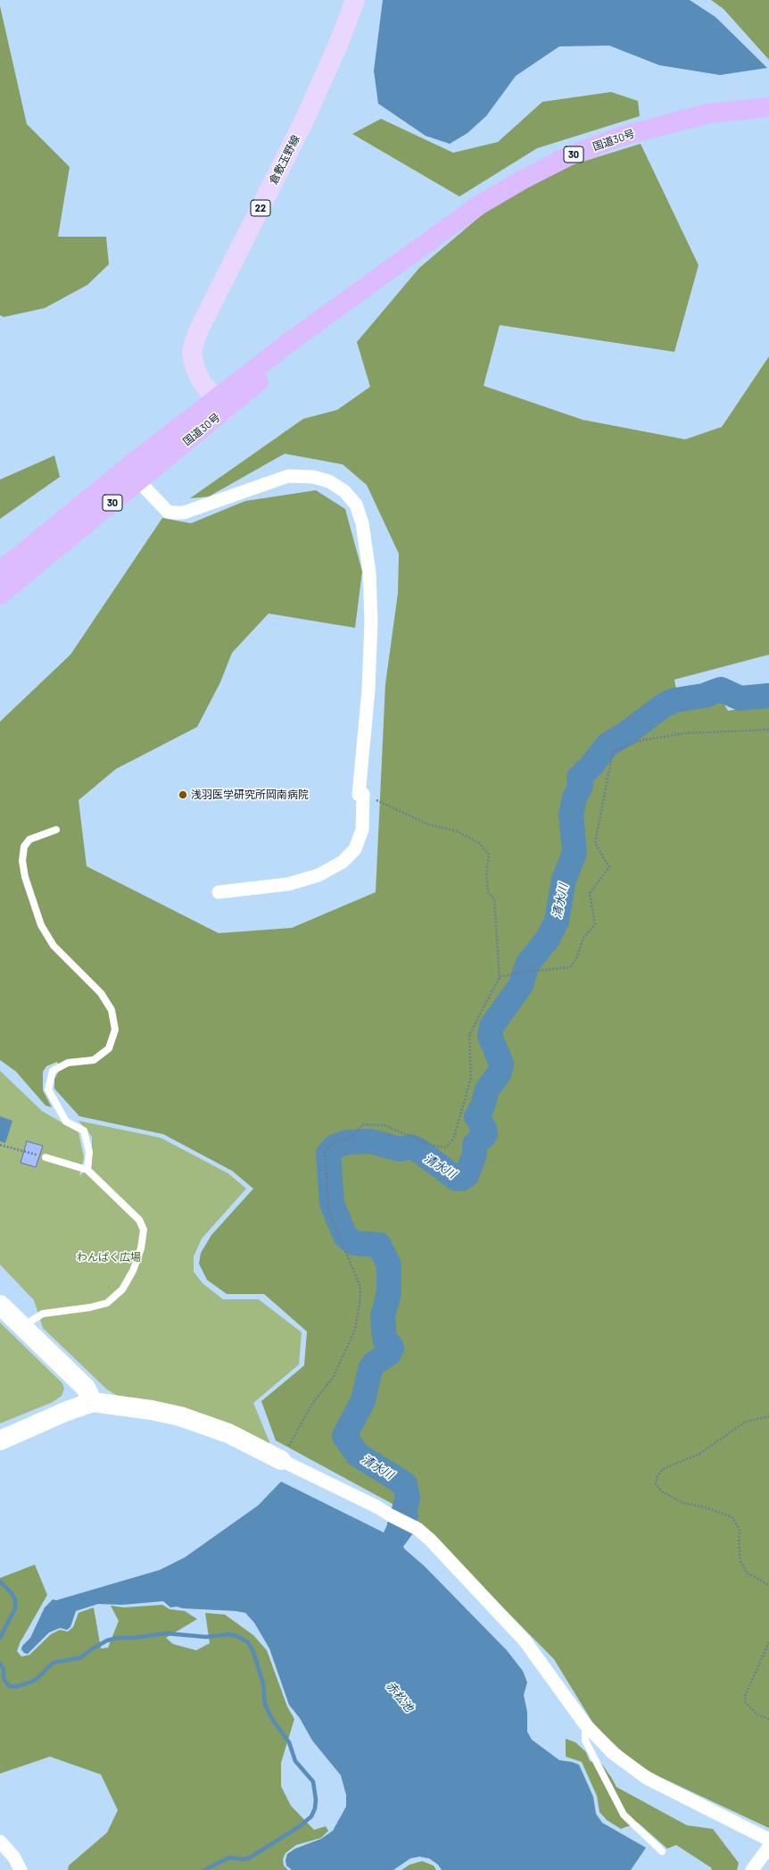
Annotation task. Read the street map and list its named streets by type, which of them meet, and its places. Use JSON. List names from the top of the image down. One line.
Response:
{"streets":{"highway":["国道30号","30"],"main road":["倉敷玉野線","22"]},"crossings":[["国道30号","倉敷玉野線"]],"water":["清水川","赤松池"],"parks":["わんぱく広場"],"places":["浅羽医学研究所岡南病院"]}
